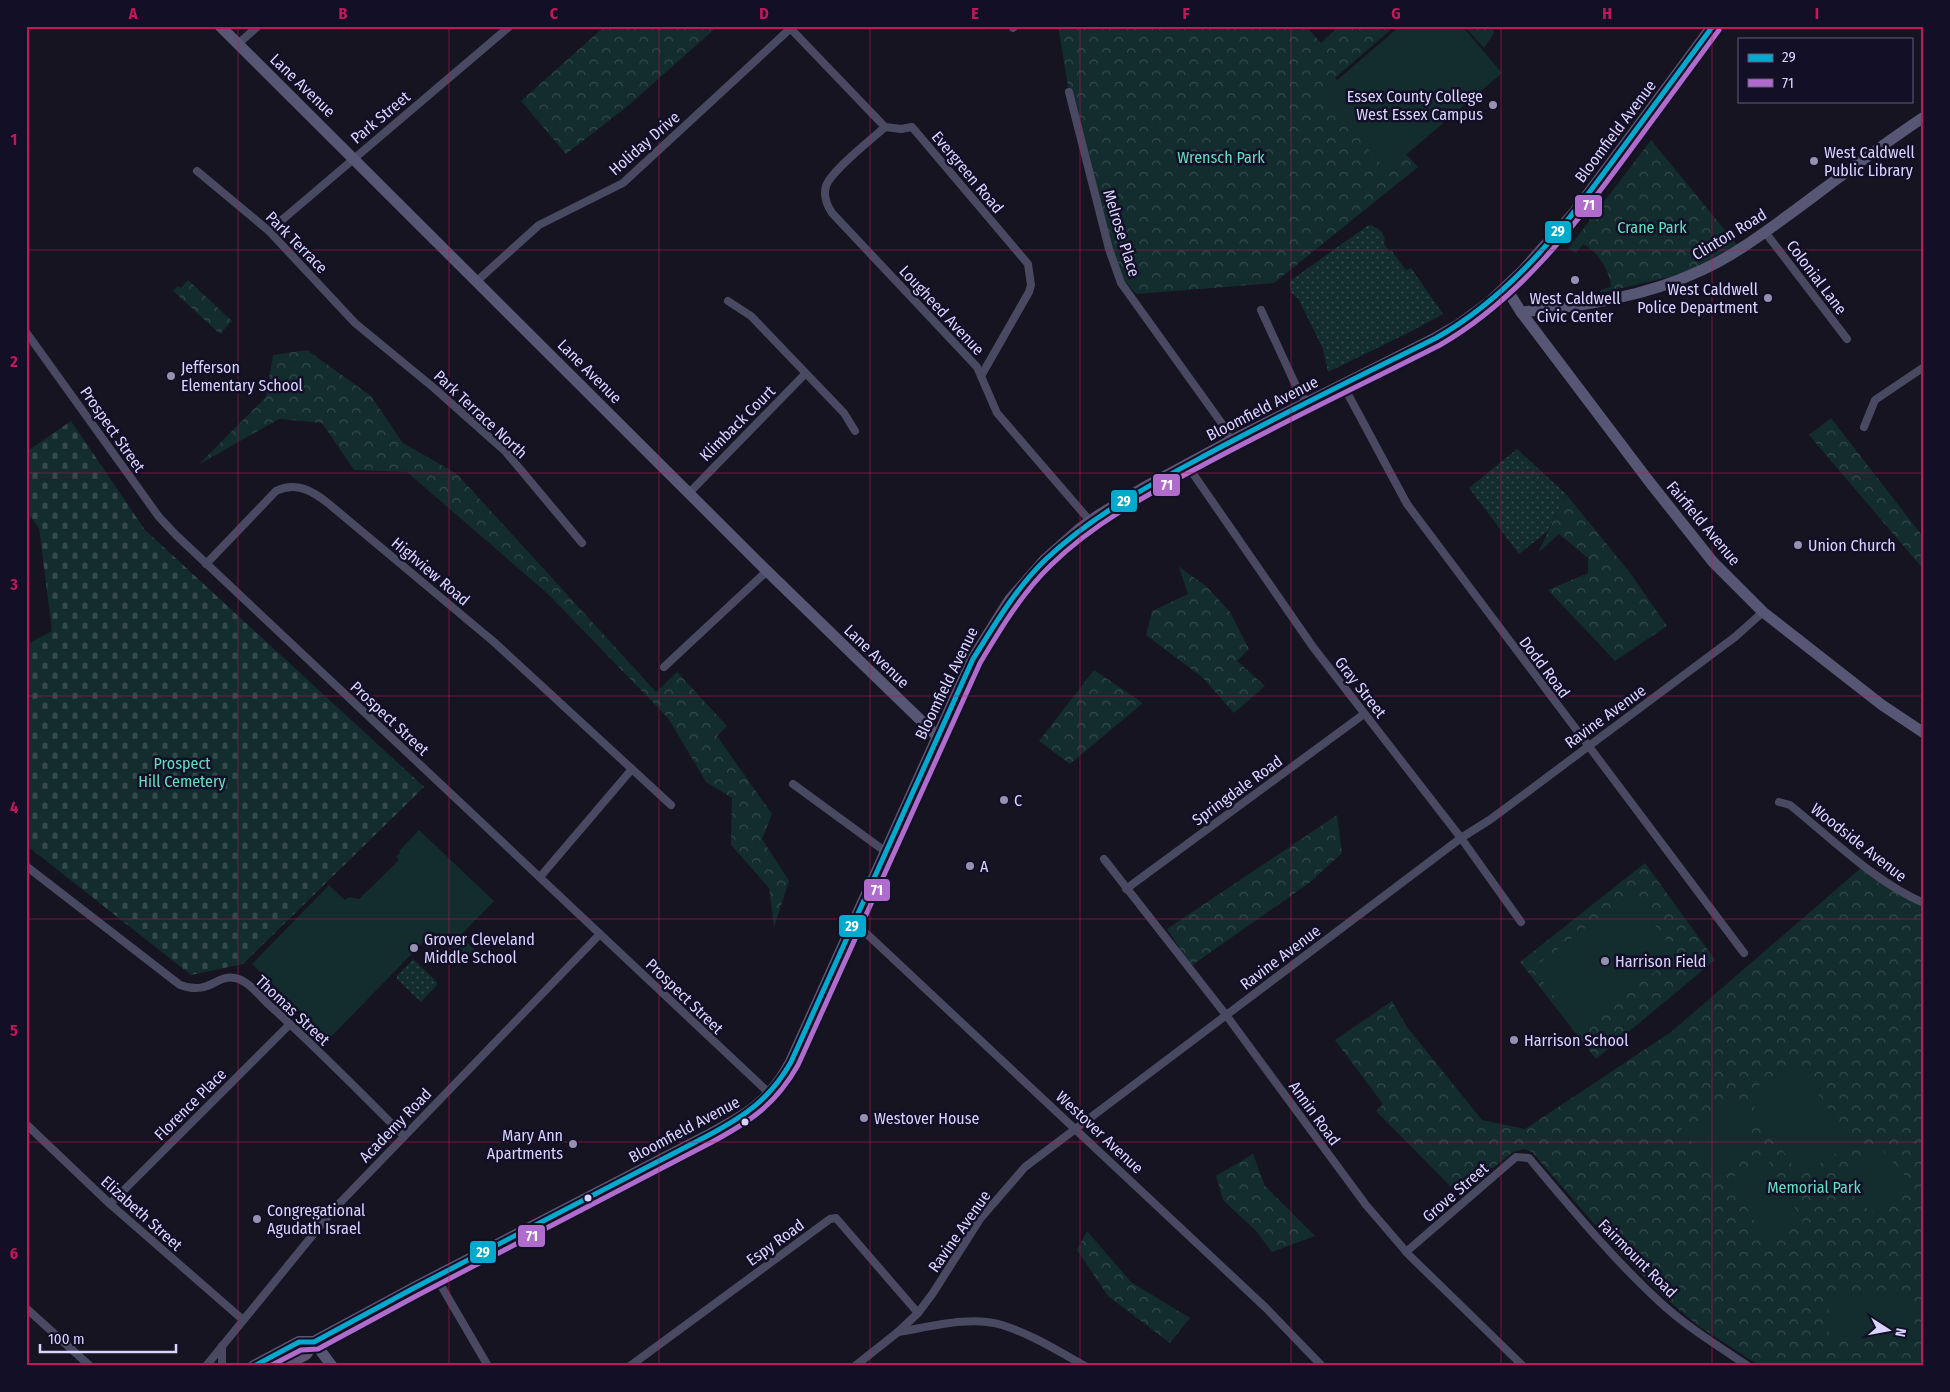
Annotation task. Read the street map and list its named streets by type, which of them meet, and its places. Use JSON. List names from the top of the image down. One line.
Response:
{"streets":{"main road":["Bloomfield Avenue"],"street":["Lane Avenue","Park Street","Holiday Drive","Evergreen Road","Melrose Place","Clinton Road","Park Terrace","Colonial Lane","Lougheed Avenue","Park Terrace North","Klimback Court","Prospect Street","Fairfield Avenue","Highview Road","Dodd Road","Gray Street","Ravine Avenue","Springdale Road","Woodside Avenue","Thomas Street","Florence Place","Annin Road","Academy Road","Westover Avenue","Grove Street","Elizabeth Street","Espy Road","Fairmount Road"]},"crossings":[["Lane Avenue","Park Street"],["Lane Avenue","Bloomfield Avenue"],["Lane Avenue","Holiday Drive"],["Lane Avenue","Klimback Court"],["Park Street","Park Terrace"],["Bloomfield Avenue","Melrose Place"],["Bloomfield Avenue","Lougheed Avenue"],["Bloomfield Avenue","Prospect Street"],["Bloomfield Avenue","Fairfield Avenue"],["Bloomfield Avenue","Dodd Road"],["Bloomfield Avenue","Gray Street"],["Bloomfield Avenue","Westover Avenue"],["Evergreen Road","Lougheed Avenue"],["Clinton Road","Colonial Lane"],["Clinton Road","Fairfield Avenue"],["Park Terrace","Park Terrace North"],["Prospect Street","Highview Road"],["Prospect Street","Academy Road"],["Fairfield Avenue","Ravine Avenue"],["Dodd Road","Ravine Avenue"],["Gray Street","Ravine Avenue"],["Gray Street","Springdale Road"],["Ravine Avenue","Annin Road"],["Ravine Avenue","Westover Avenue"],["Ravine Avenue","Espy Road"],["Springdale Road","Annin Road"],["Thomas Street","Florence Place"],["Thomas Street","Academy Road"],["Florence Place","Elizabeth Street"],["Annin Road","Grove Street"],["Academy Road","Elizabeth Street"],["Grove Street","Fairmount Road"]],"parks":["Wrensch Park","Crane Park","Prospect Hill Cemetery","Memorial Park"],"places":["Essex County College West Essex Campus","West Caldwell Public Library","West Caldwell Civic Center","West Caldwell Police Department","Jefferson Elementary School","Union Church","C","A","Grover Cleveland Middle School","Harrison Field","Harrison School","Westover House","Mary Ann Apartments","Congregational Agudath Israel"],"lines":["transit line 29","transit line 71"],"legend":["29","71"],"scale_bar":"100 m","north":"right","grid":{"columns":["A","B","C","D","E","F","G","H","I"],"rows":["1","2","3","4","5","6"]}}
